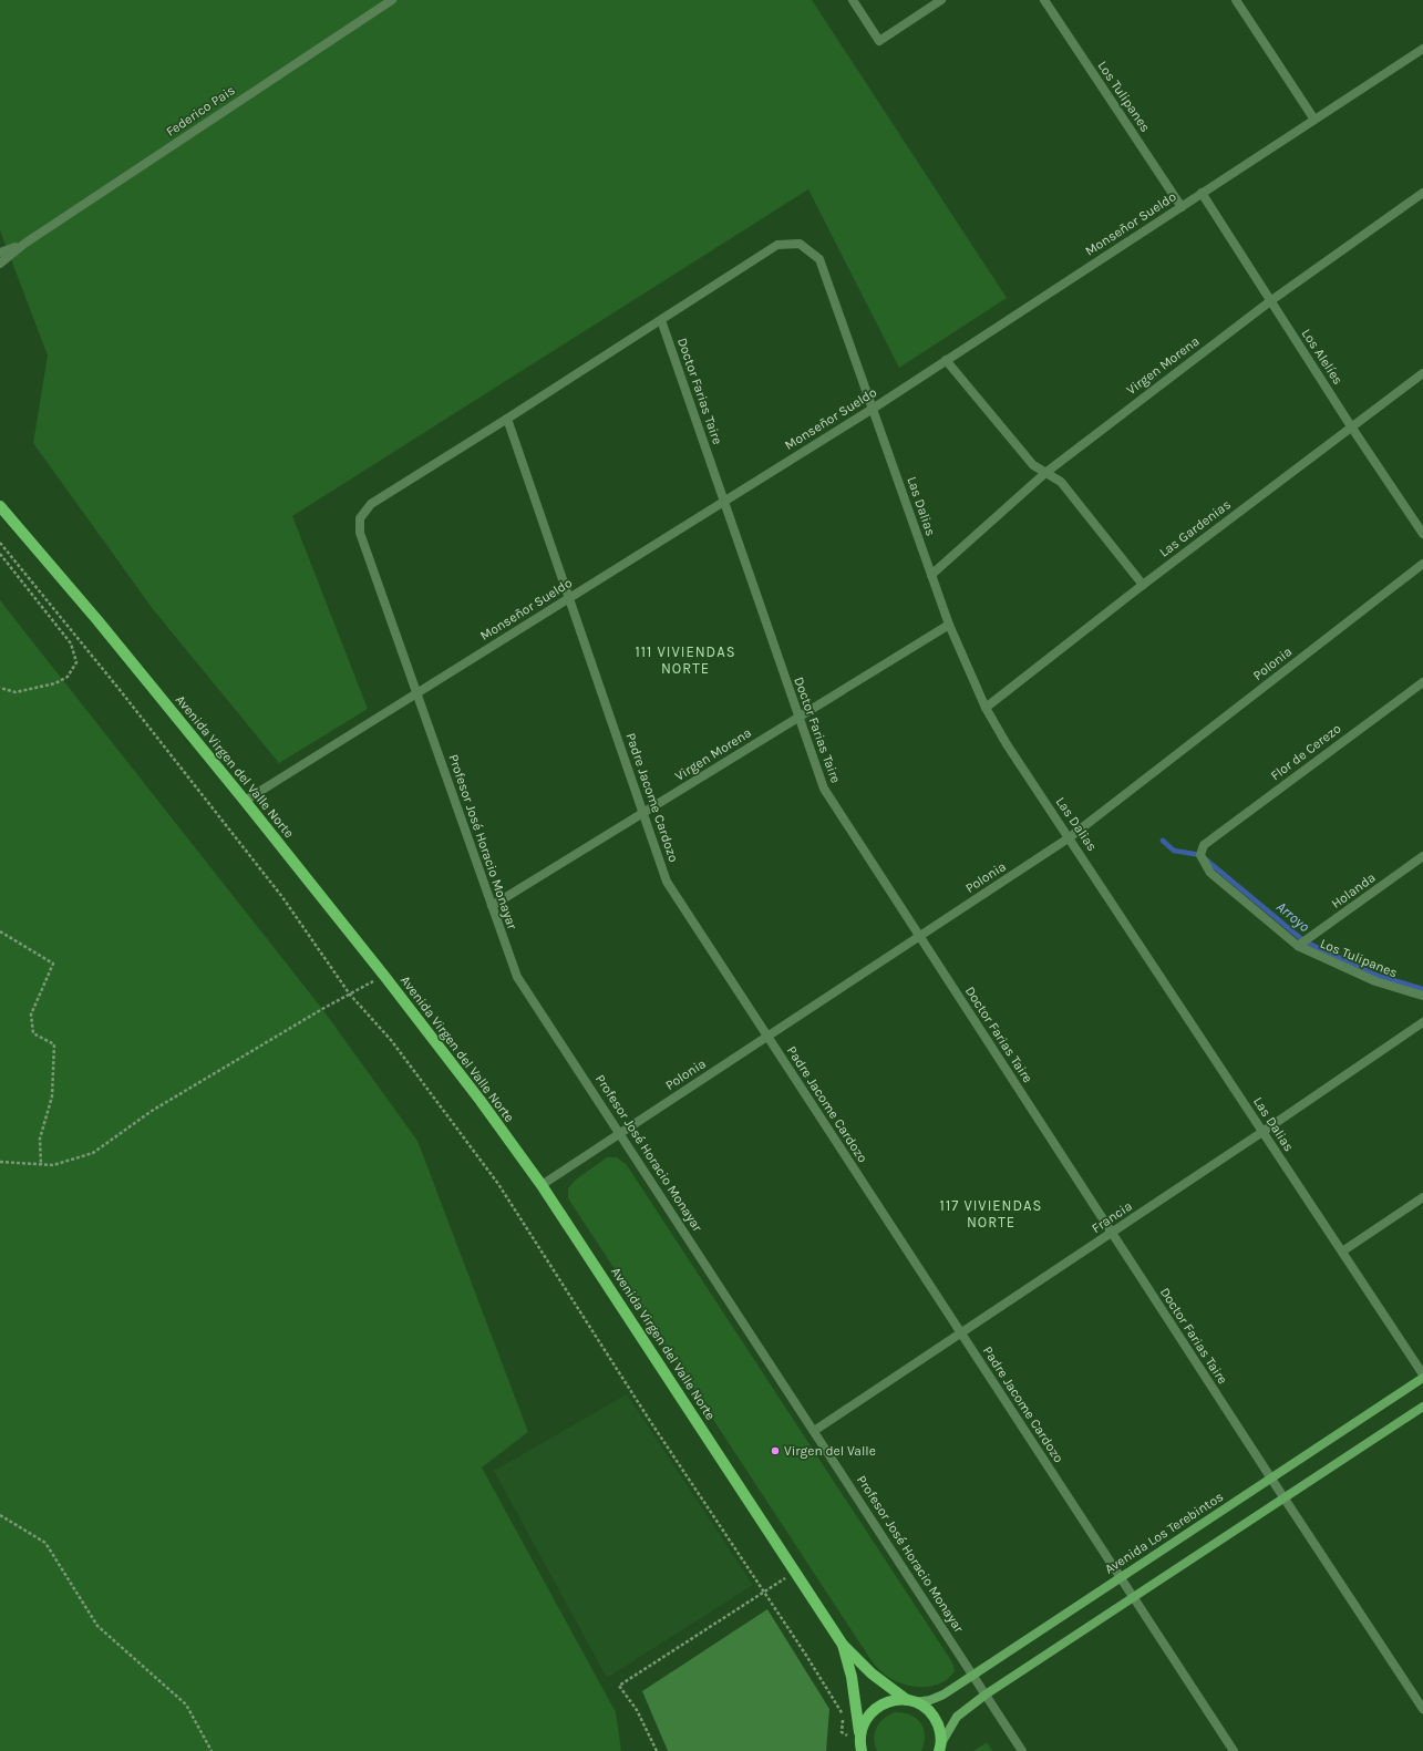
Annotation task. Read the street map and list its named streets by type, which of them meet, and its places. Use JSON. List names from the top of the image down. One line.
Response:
{"streets":{"main road":["Avenida Virgen del Valle Norte","Avenida Los Terebintos"],"street":["Los Tulipanes","Federico Pais","Monseñor Sueldo","Los Alelíes","Virgen Morena","Doctor Farias Taire","Las Dalias","Las Gardenias","Polonia","Flor de Cerezo","Padre Jacome Cardozo","Profesor José Horacio Monayar","Holanda","Francia"]},"crossings":[["Los Tulipanes","Monseñor Sueldo"],["Los Tulipanes","Flor de Cerezo"],["Los Tulipanes","Holanda"],["Monseñor Sueldo","Los Alelíes"],["Monseñor Sueldo","Doctor Farias Taire"],["Monseñor Sueldo","Las Dalias"],["Monseñor Sueldo","Avenida Virgen del Valle Norte"],["Monseñor Sueldo","Padre Jacome Cardozo"],["Monseñor Sueldo","Profesor José Horacio Monayar"],["Los Alelíes","Virgen Morena"],["Los Alelíes","Las Gardenias"],["Virgen Morena","Doctor Farias Taire"],["Virgen Morena","Las Dalias"],["Virgen Morena","Padre Jacome Cardozo"],["Virgen Morena","Profesor José Horacio Monayar"],["Doctor Farias Taire","Las Dalias"],["Doctor Farias Taire","Polonia"],["Doctor Farias Taire","Francia"],["Doctor Farias Taire","Avenida Los Terebintos"],["Las Dalias","Las Gardenias"],["Las Dalias","Polonia"],["Las Dalias","Francia"],["Las Dalias","Avenida Los Terebintos"],["Polonia","Avenida Virgen del Valle Norte"],["Polonia","Padre Jacome Cardozo"],["Polonia","Profesor José Horacio Monayar"],["Avenida Virgen del Valle Norte","Avenida Los Terebintos"],["Padre Jacome Cardozo","Profesor José Horacio Monayar"],["Padre Jacome Cardozo","Francia"],["Padre Jacome Cardozo","Avenida Los Terebintos"],["Profesor José Horacio Monayar","Francia"],["Profesor José Horacio Monayar","Avenida Los Terebintos"]],"districts":["111 VIVIENDAS NORTE","117 VIVIENDAS NORTE"],"water":["Arroyo"],"places":["Virgen del Valle"]}
